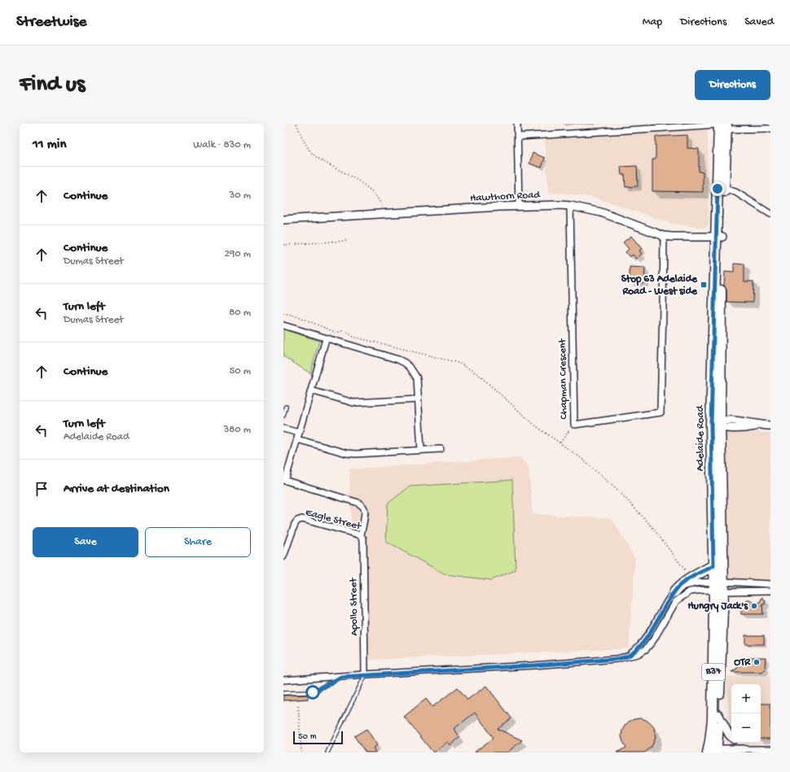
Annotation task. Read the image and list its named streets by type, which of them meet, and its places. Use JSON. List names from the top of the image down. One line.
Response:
{"streets":{"main road":["Adelaide Road","B37"],"street":["Hawthorn Road","Chapman Crescent","Eagle Street","Apollo Street"]},"crossings":[["Hawthorn Road","Chapman Crescent"],["Hawthorn Road","Adelaide Road"],["Eagle Street","Apollo Street"]],"places":{"transit":["Stop 63 Adelaide Road - West side"],"other":["Hungry Jack's","OTR"]},"scale_bar":"50 m","page":{"header":"Streetwise","nav":["Map","Directions","Saved"],"buttons":["Directions",["Save","Share"]],"title":"Find us","heading":["11 min","Walk · 830 m"],"list":[["Continue","30 m"],["Continue","Dumas Street","290 m"],["Turn left","Dumas Street","80 m"],["Continue","50 m"],["Turn left","Adelaide Road","380 m"],"Arrive at destination"],"map_buttons":["+","−"],"scale":"50 m"}}
